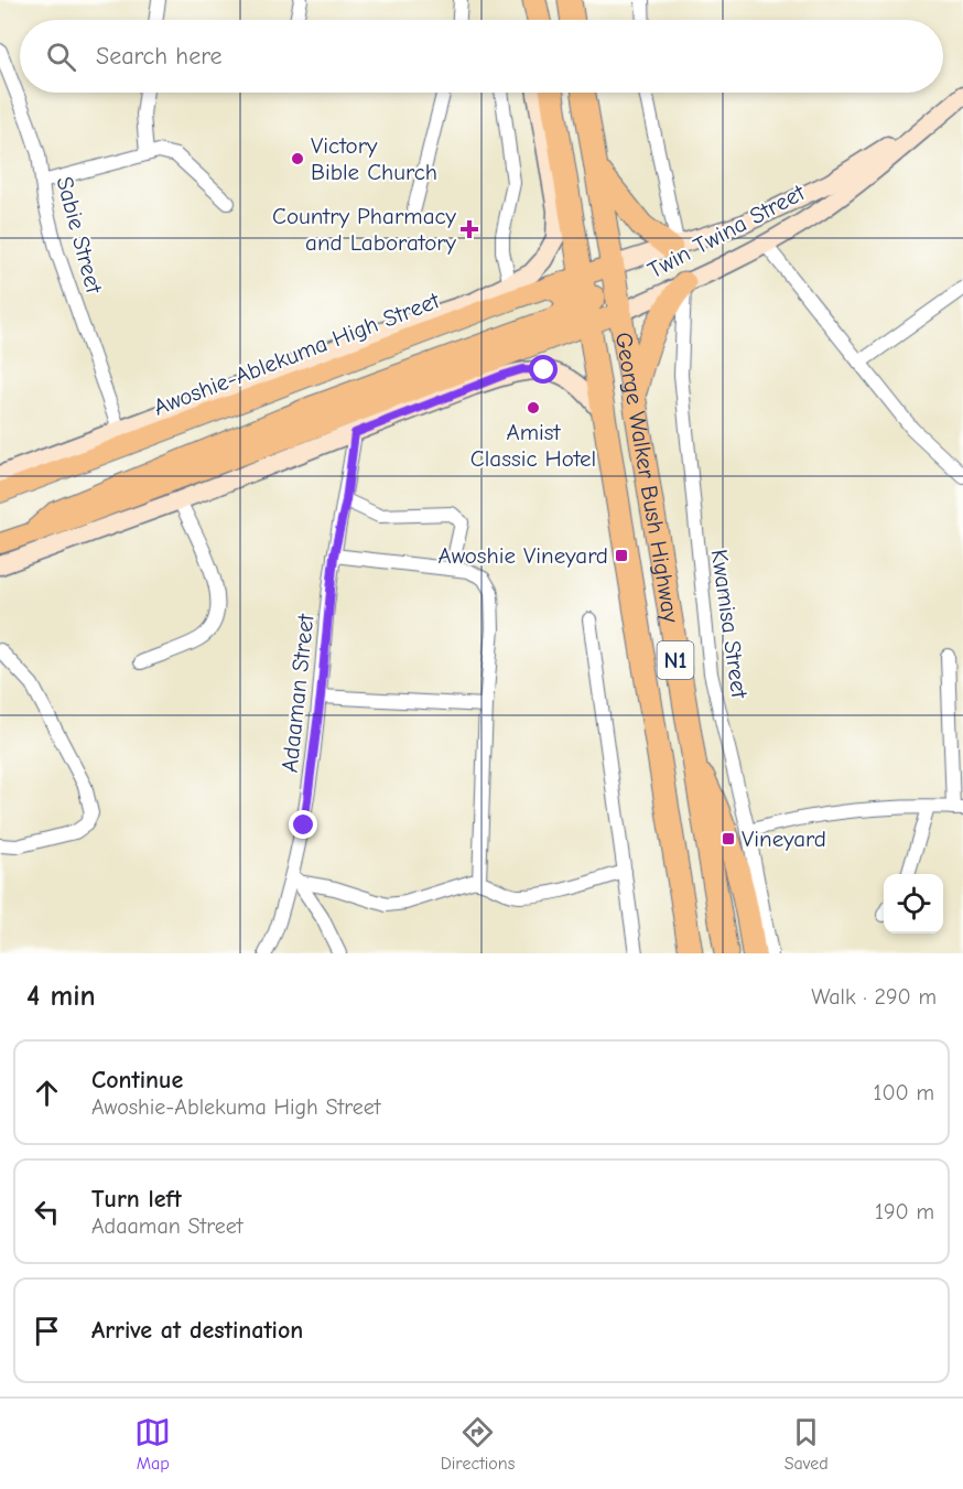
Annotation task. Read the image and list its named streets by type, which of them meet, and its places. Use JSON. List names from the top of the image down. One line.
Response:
{"streets":{"highway":["George Walker Bush Highway","N1"],"main road":["Awoshie-Ablekuma High Street"],"street":["Twin Twina Street","Sabie Street","Kwamisa Street","Adaaman Street"]},"crossings":[["Twin Twina Street","Awoshie-Ablekuma High Street"],["Twin Twina Street","George Walker Bush Highway"],["Twin Twina Street","Kwamisa Street"],["Sabie Street","Awoshie-Ablekuma High Street"],["Awoshie-Ablekuma High Street","George Walker Bush Highway"],["George Walker Bush Highway","Adaaman Street"]],"places":{"other":["Victory Bible Church","Amist Classic Hotel"],"health":["Country Pharmacy and Laboratory"],"transit":["Awoshie Vineyard","Vineyard"]},"page":{"search":"Search here","heading":["4 min","Walk · 290 m"],"list":[["Continue","Awoshie-Ablekuma High Street","100 m"],["Turn left","Adaaman Street","190 m"],"Arrive at destination"],"nav":["Map","Directions","Saved"]}}
